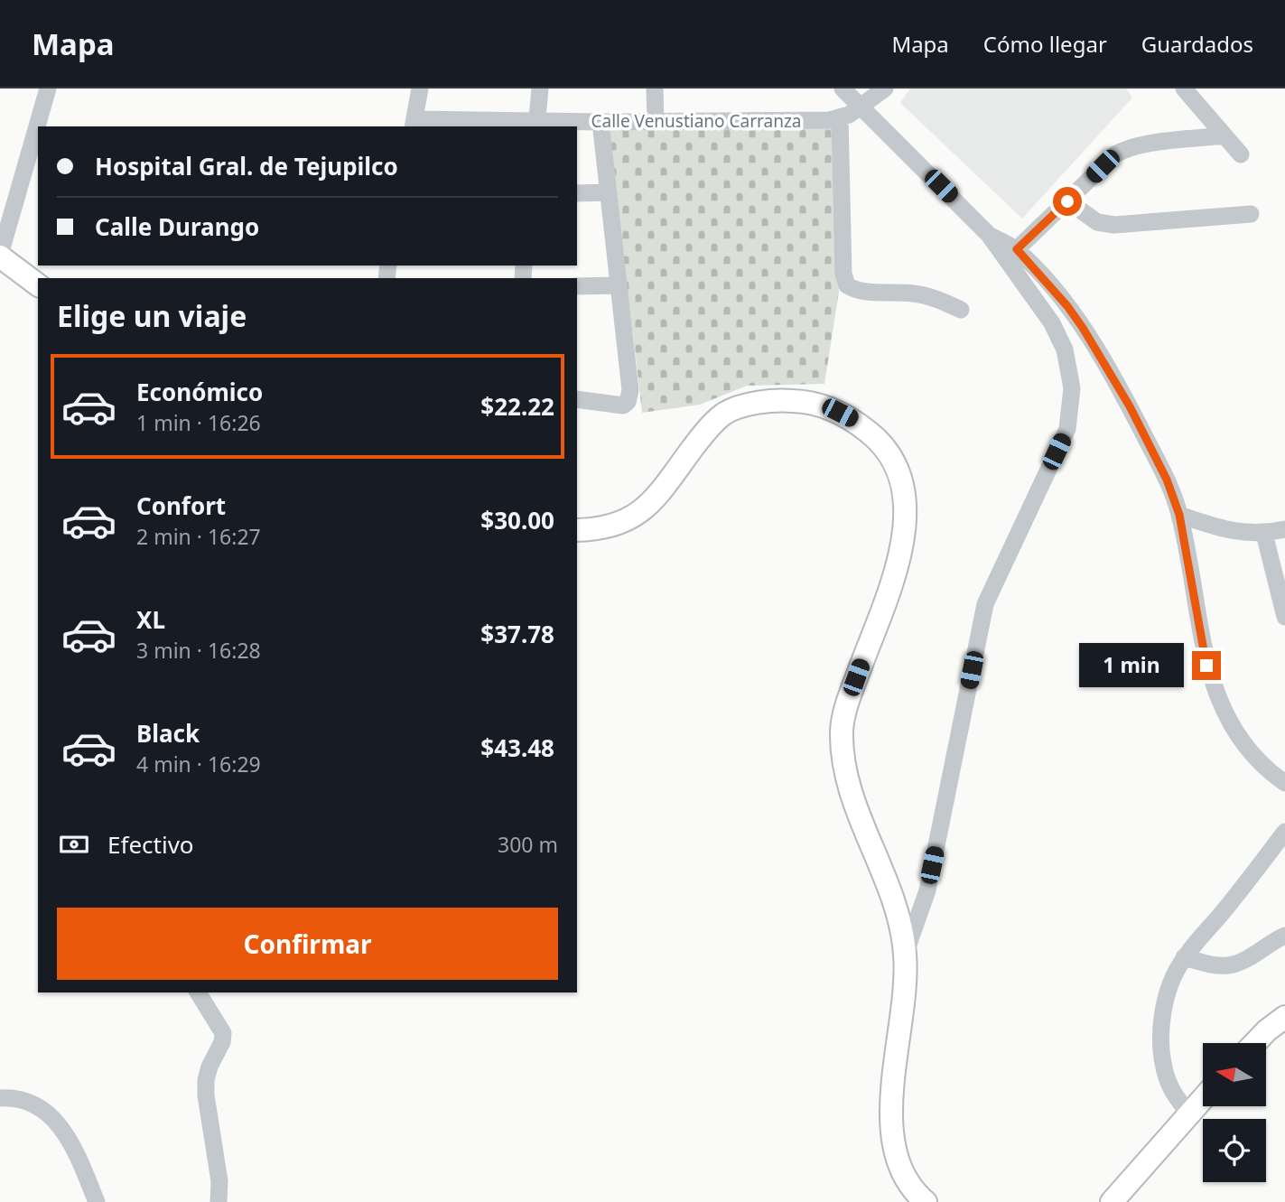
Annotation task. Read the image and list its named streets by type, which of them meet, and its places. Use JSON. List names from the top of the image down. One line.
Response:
{"streets":{"street":["Calle Venustiano Carranza"]},"north":"left","page":{"header":"Mapa","nav":["Mapa","Cómo llegar","Guardados"],"banner":["Hospital Gral. de Tejupilco","Calle Durango"],"heading":"Elige un viaje","list":[{"name":"Económico","note":"1 min · 16:26","value":"$22.22"},{"name":"Confort","note":"2 min · 16:27","value":"$30.00"},{"name":"XL","note":"3 min · 16:28","value":"$37.78"},{"name":"Black","note":"4 min · 16:29","value":"$43.48"}],"bubble":"1 min","pay":["Efectivo","300 m"],"buttons":"Confirmar"}}
